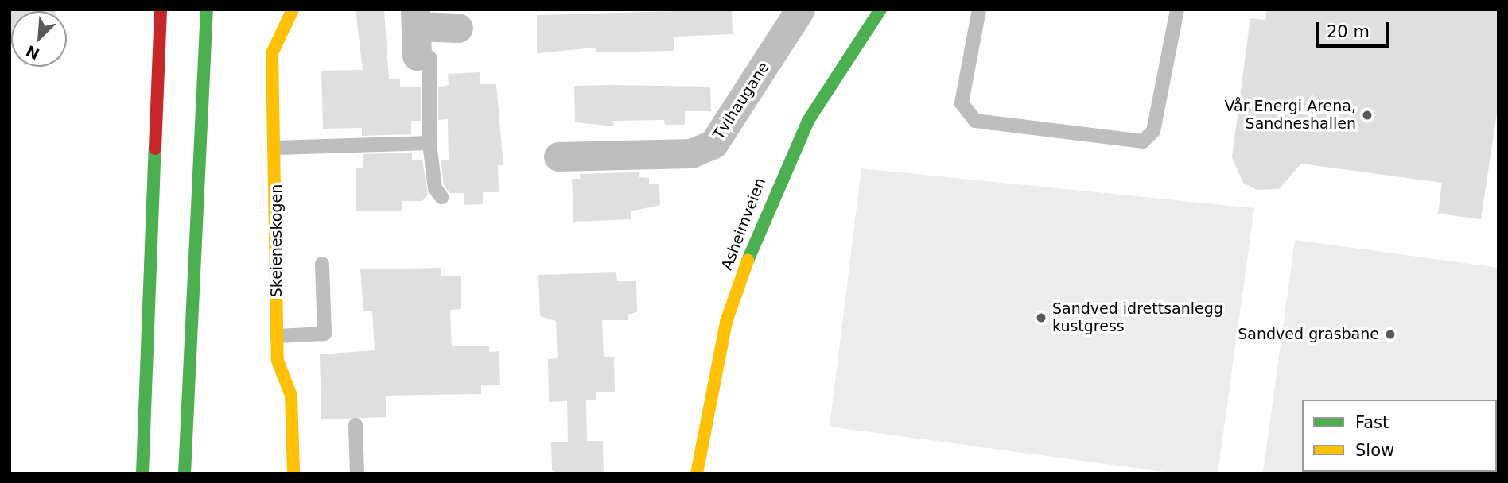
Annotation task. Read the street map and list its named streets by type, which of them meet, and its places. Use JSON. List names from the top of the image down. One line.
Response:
{"streets":{"main road":["Asheimveien","Skeieneskogen"],"street":["Tvihaugane"]},"places":["Vår Energi Arena, Sandneshallen","Sandved idrettsanlegg kustgress","Sandved grasbane"],"legend":["Fast","Slow"],"scale_bar":"20 m","north":"bottom left"}
